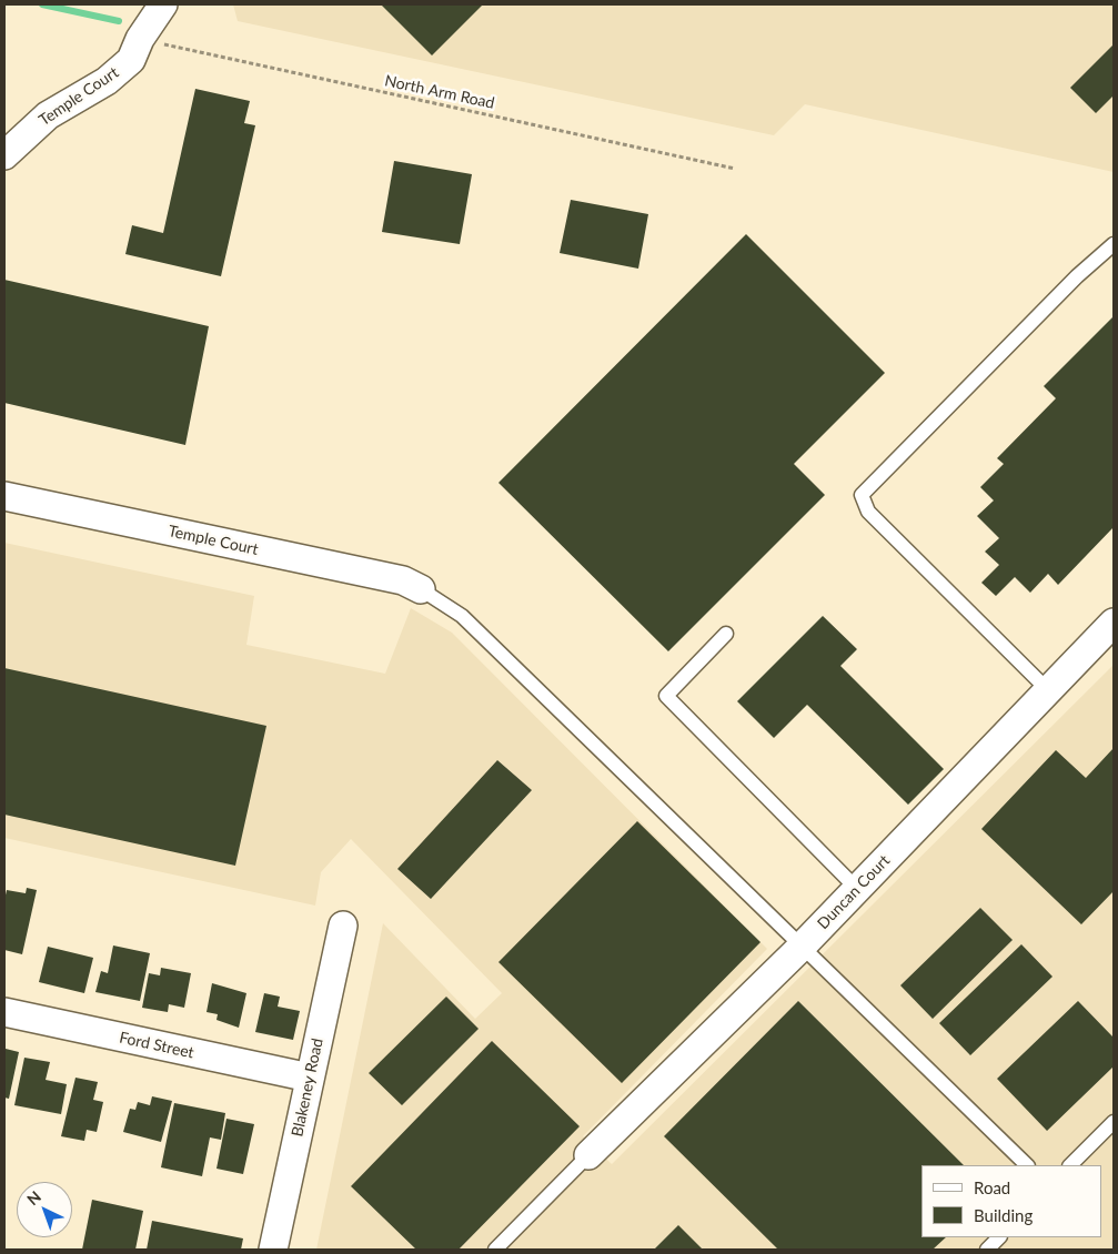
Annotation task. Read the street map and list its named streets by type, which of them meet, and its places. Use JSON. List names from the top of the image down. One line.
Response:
{"streets":{"street":["Temple Court","Duncan Court","Ford Street","Blakeney Road"],"path":["North Arm Road"]},"crossings":[["North Arm Road","Temple Court"],["Ford Street","Blakeney Road"]],"legend":["Road","Building"],"north":"top left"}
